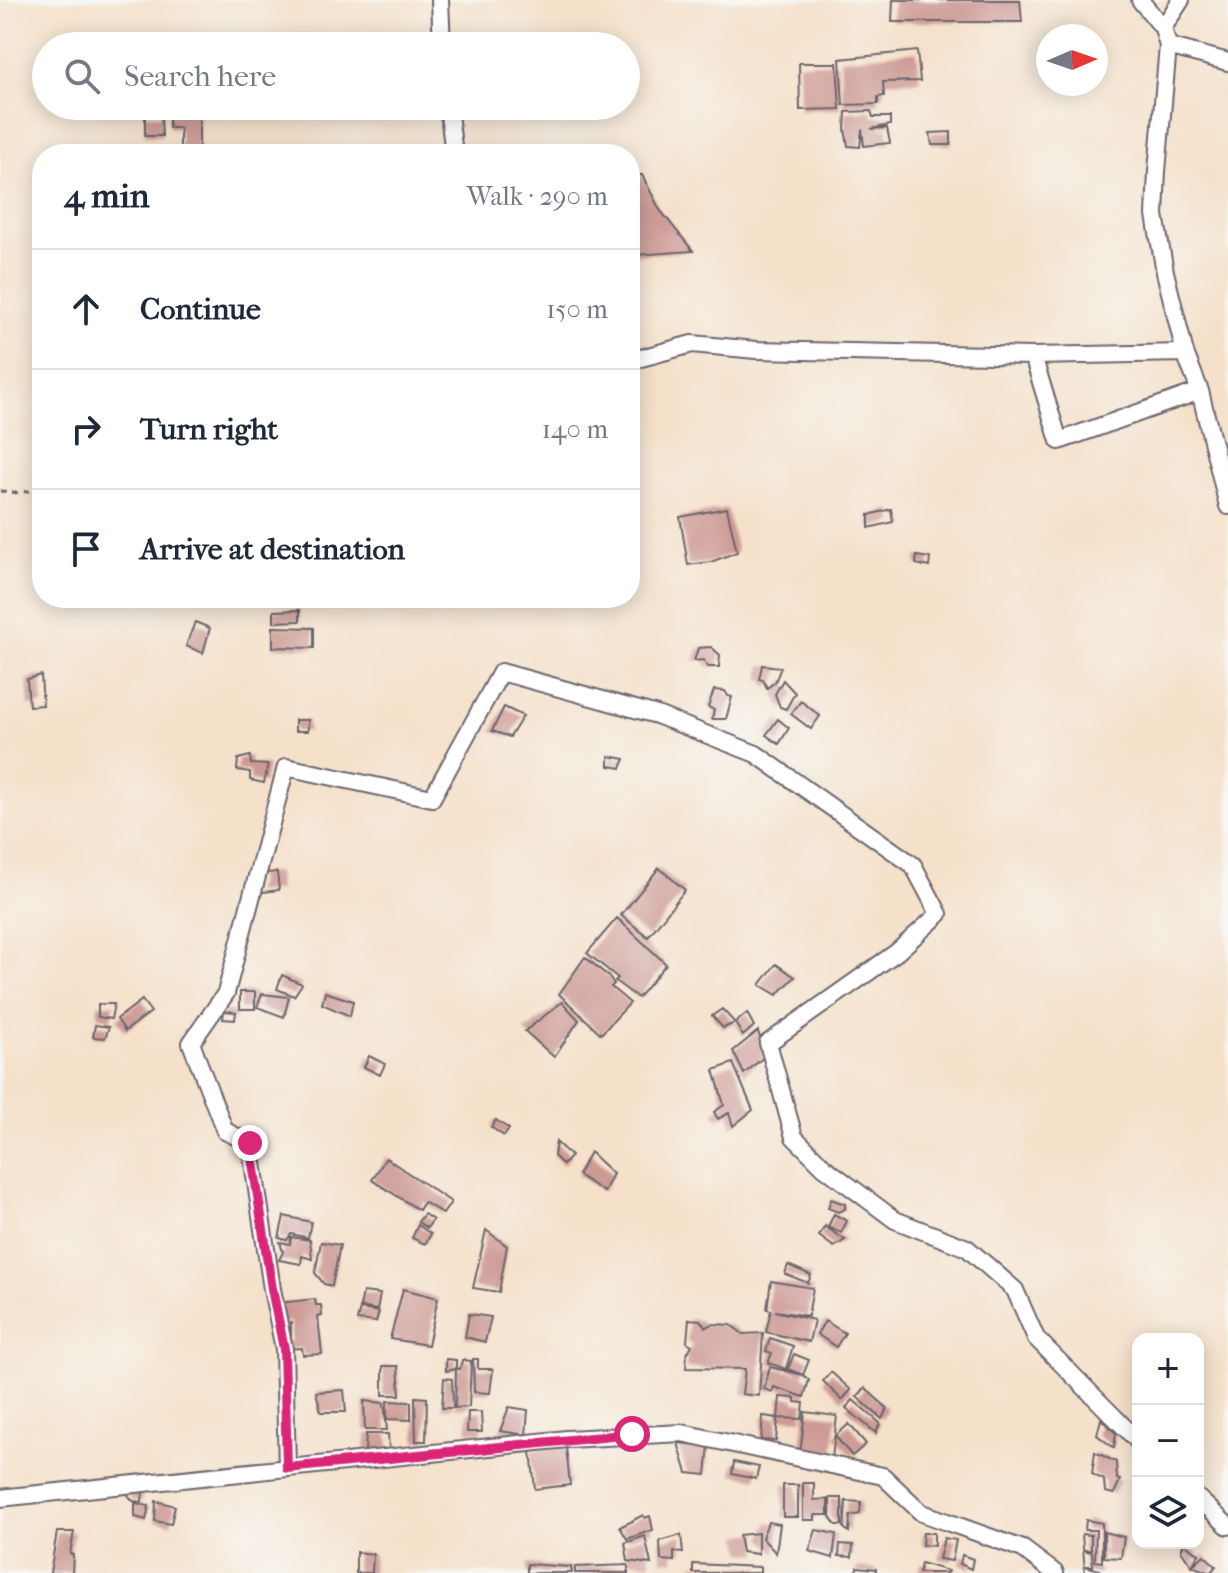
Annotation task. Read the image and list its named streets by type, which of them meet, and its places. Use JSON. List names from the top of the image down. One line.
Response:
{"north":"right","page":{"search":"Search here","heading":["4 min","Walk · 290 m"],"list":[["Continue","150 m"],["Turn right","140 m"],"Arrive at destination"],"map_buttons":["+","−"]}}
